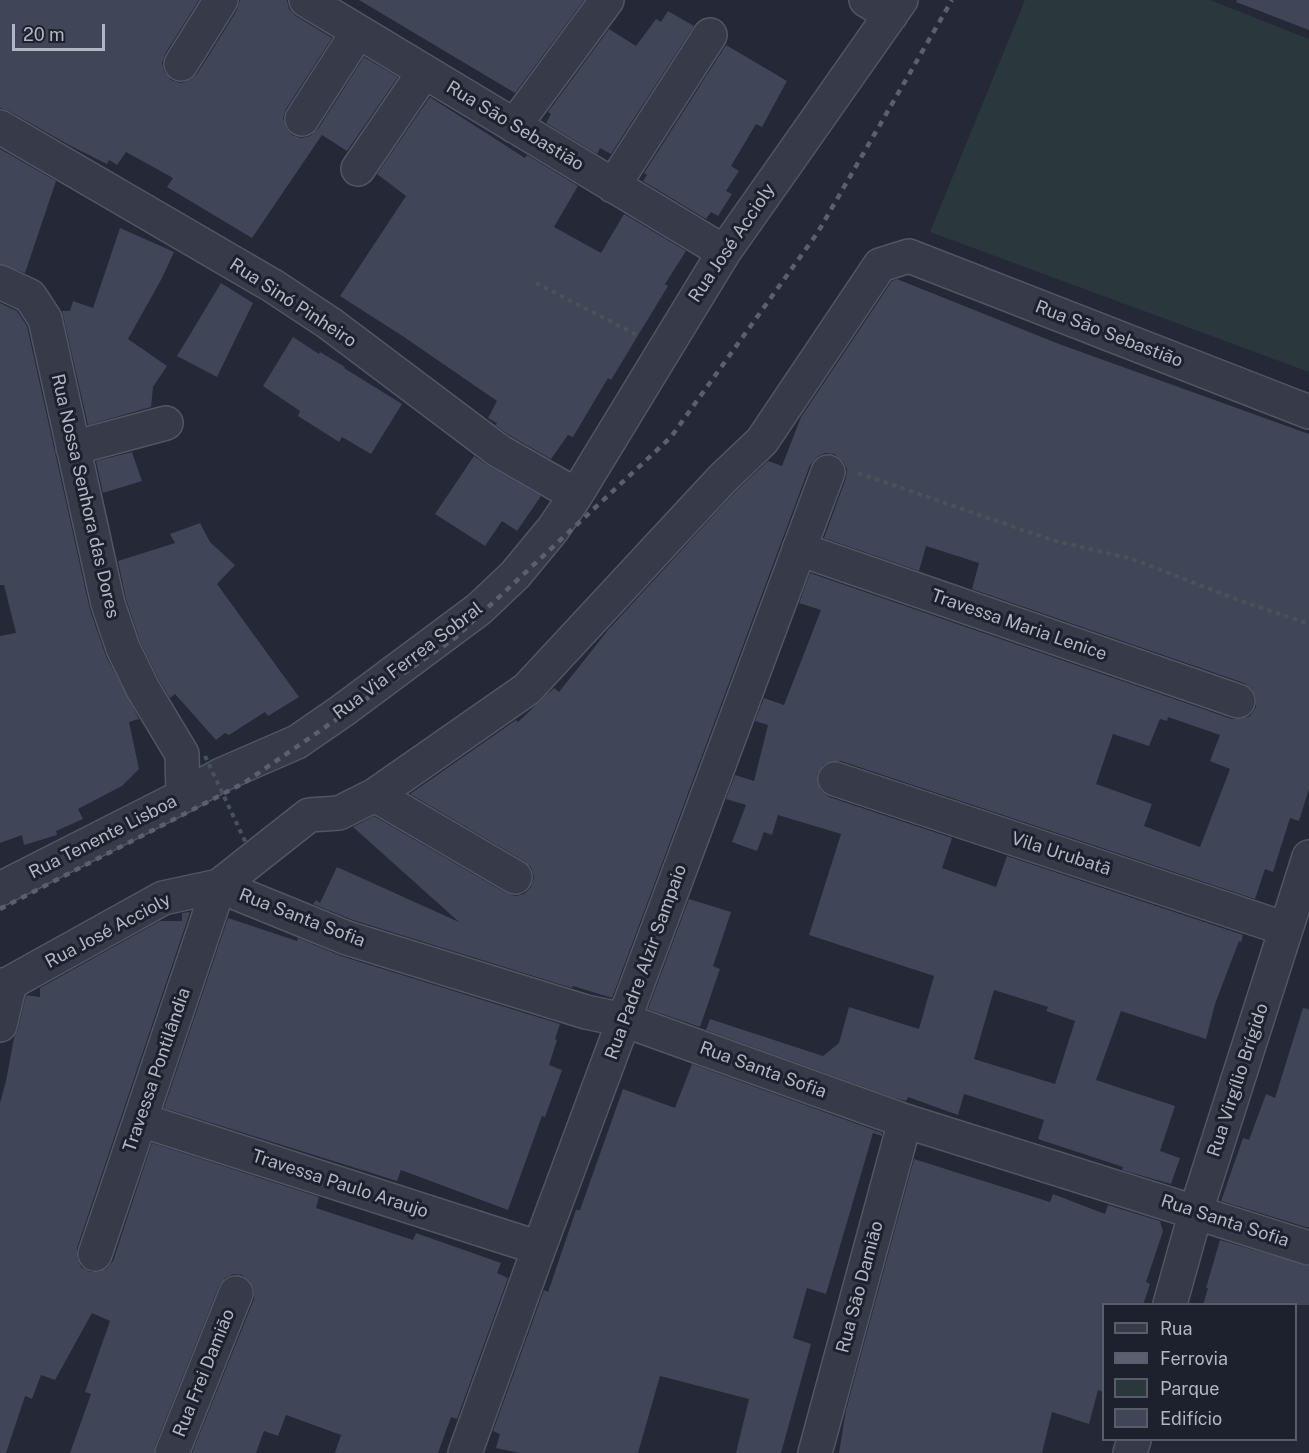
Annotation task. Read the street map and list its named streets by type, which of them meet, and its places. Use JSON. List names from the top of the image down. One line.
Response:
{"streets":{"street":["Rua São Sebastião","Rua José Accioly","Rua Sinó Pinheiro","Rua Nossa Senhora das Dores","Travessa Maria Lenice","Rua Via Ferrea Sobral","Rua Tenente Lisboa","Vila Urubatã","Rua Santa Sofia","Rua Padre Alzir Sampaio","Travessa Pontilândia","Rua Virgílio Brígido","Travessa Paulo Araujo","Rua São Damião","Rua Frei Damião"]},"crossings":[["Rua São Sebastião","Rua José Accioly"],["Rua José Accioly","Rua Sinó Pinheiro"],["Rua José Accioly","Rua Via Ferrea Sobral"],["Rua José Accioly","Rua Santa Sofia"],["Rua José Accioly","Travessa Pontilândia"],["Rua Sinó Pinheiro","Rua Via Ferrea Sobral"],["Rua Nossa Senhora das Dores","Rua Via Ferrea Sobral"],["Rua Nossa Senhora das Dores","Rua Tenente Lisboa"],["Travessa Maria Lenice","Rua Padre Alzir Sampaio"],["Rua Via Ferrea Sobral","Rua Tenente Lisboa"],["Vila Urubatã","Rua Virgílio Brígido"],["Rua Santa Sofia","Rua Padre Alzir Sampaio"],["Rua Santa Sofia","Travessa Pontilândia"],["Rua Santa Sofia","Rua Virgílio Brígido"],["Rua Santa Sofia","Rua São Damião"],["Rua Padre Alzir Sampaio","Travessa Paulo Araujo"],["Travessa Pontilândia","Travessa Paulo Araujo"]],"legend":["Rua","Ferrovia","Parque","Edifício"],"scale_bar":"20 m"}
